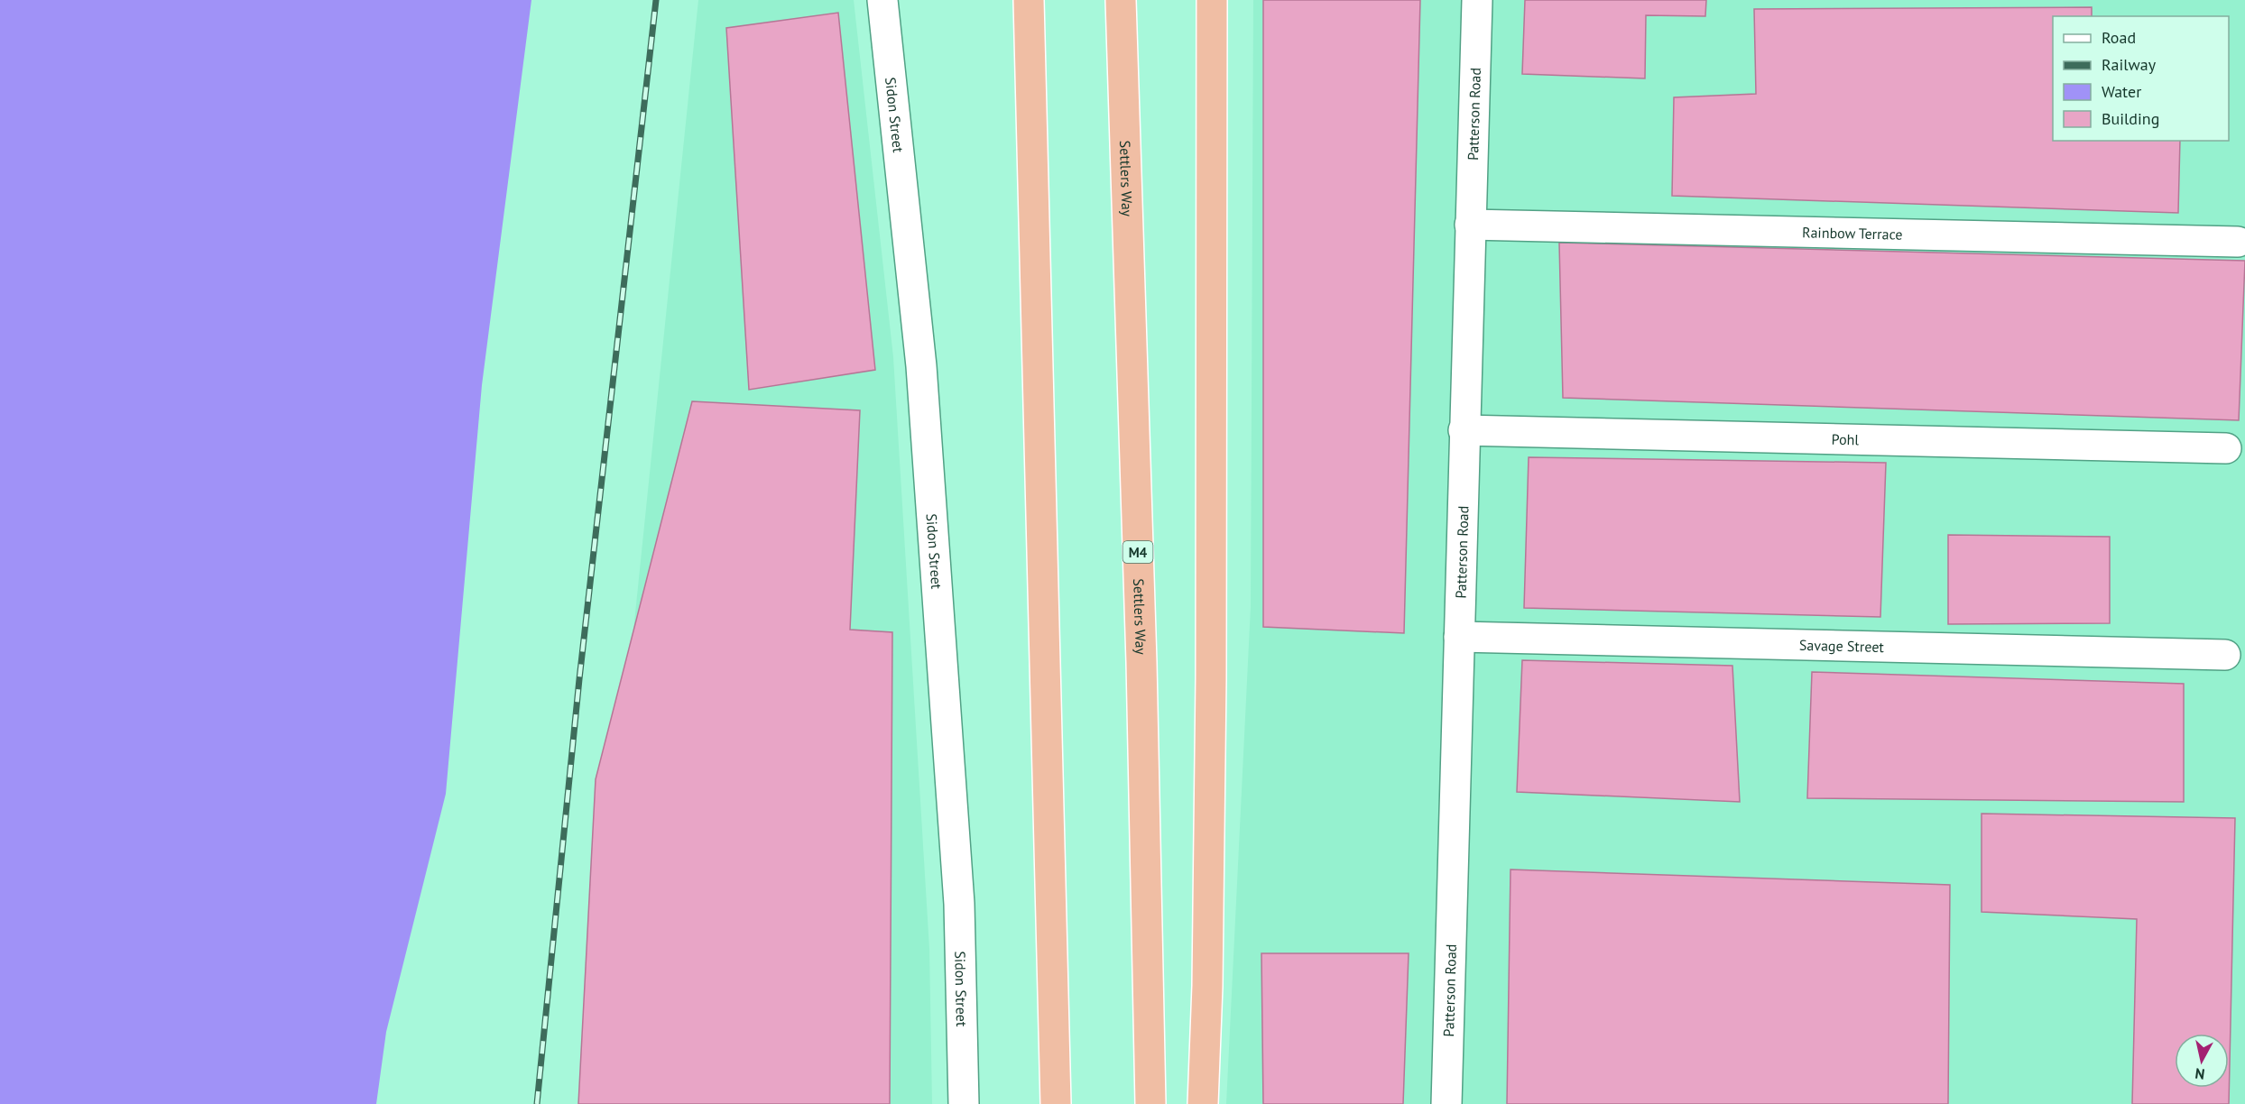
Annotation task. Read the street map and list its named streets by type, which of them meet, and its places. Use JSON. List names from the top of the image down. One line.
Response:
{"streets":{"highway":["Settlers Way","M4"],"street":["Patterson Road","Sidon Street","Rainbow Terrace","Pohl","Savage Street"]},"crossings":[["Patterson Road","Rainbow Terrace"],["Patterson Road","Pohl"],["Patterson Road","Savage Street"]],"legend":["Road","Railway","Water","Building"],"north":"bottom"}
